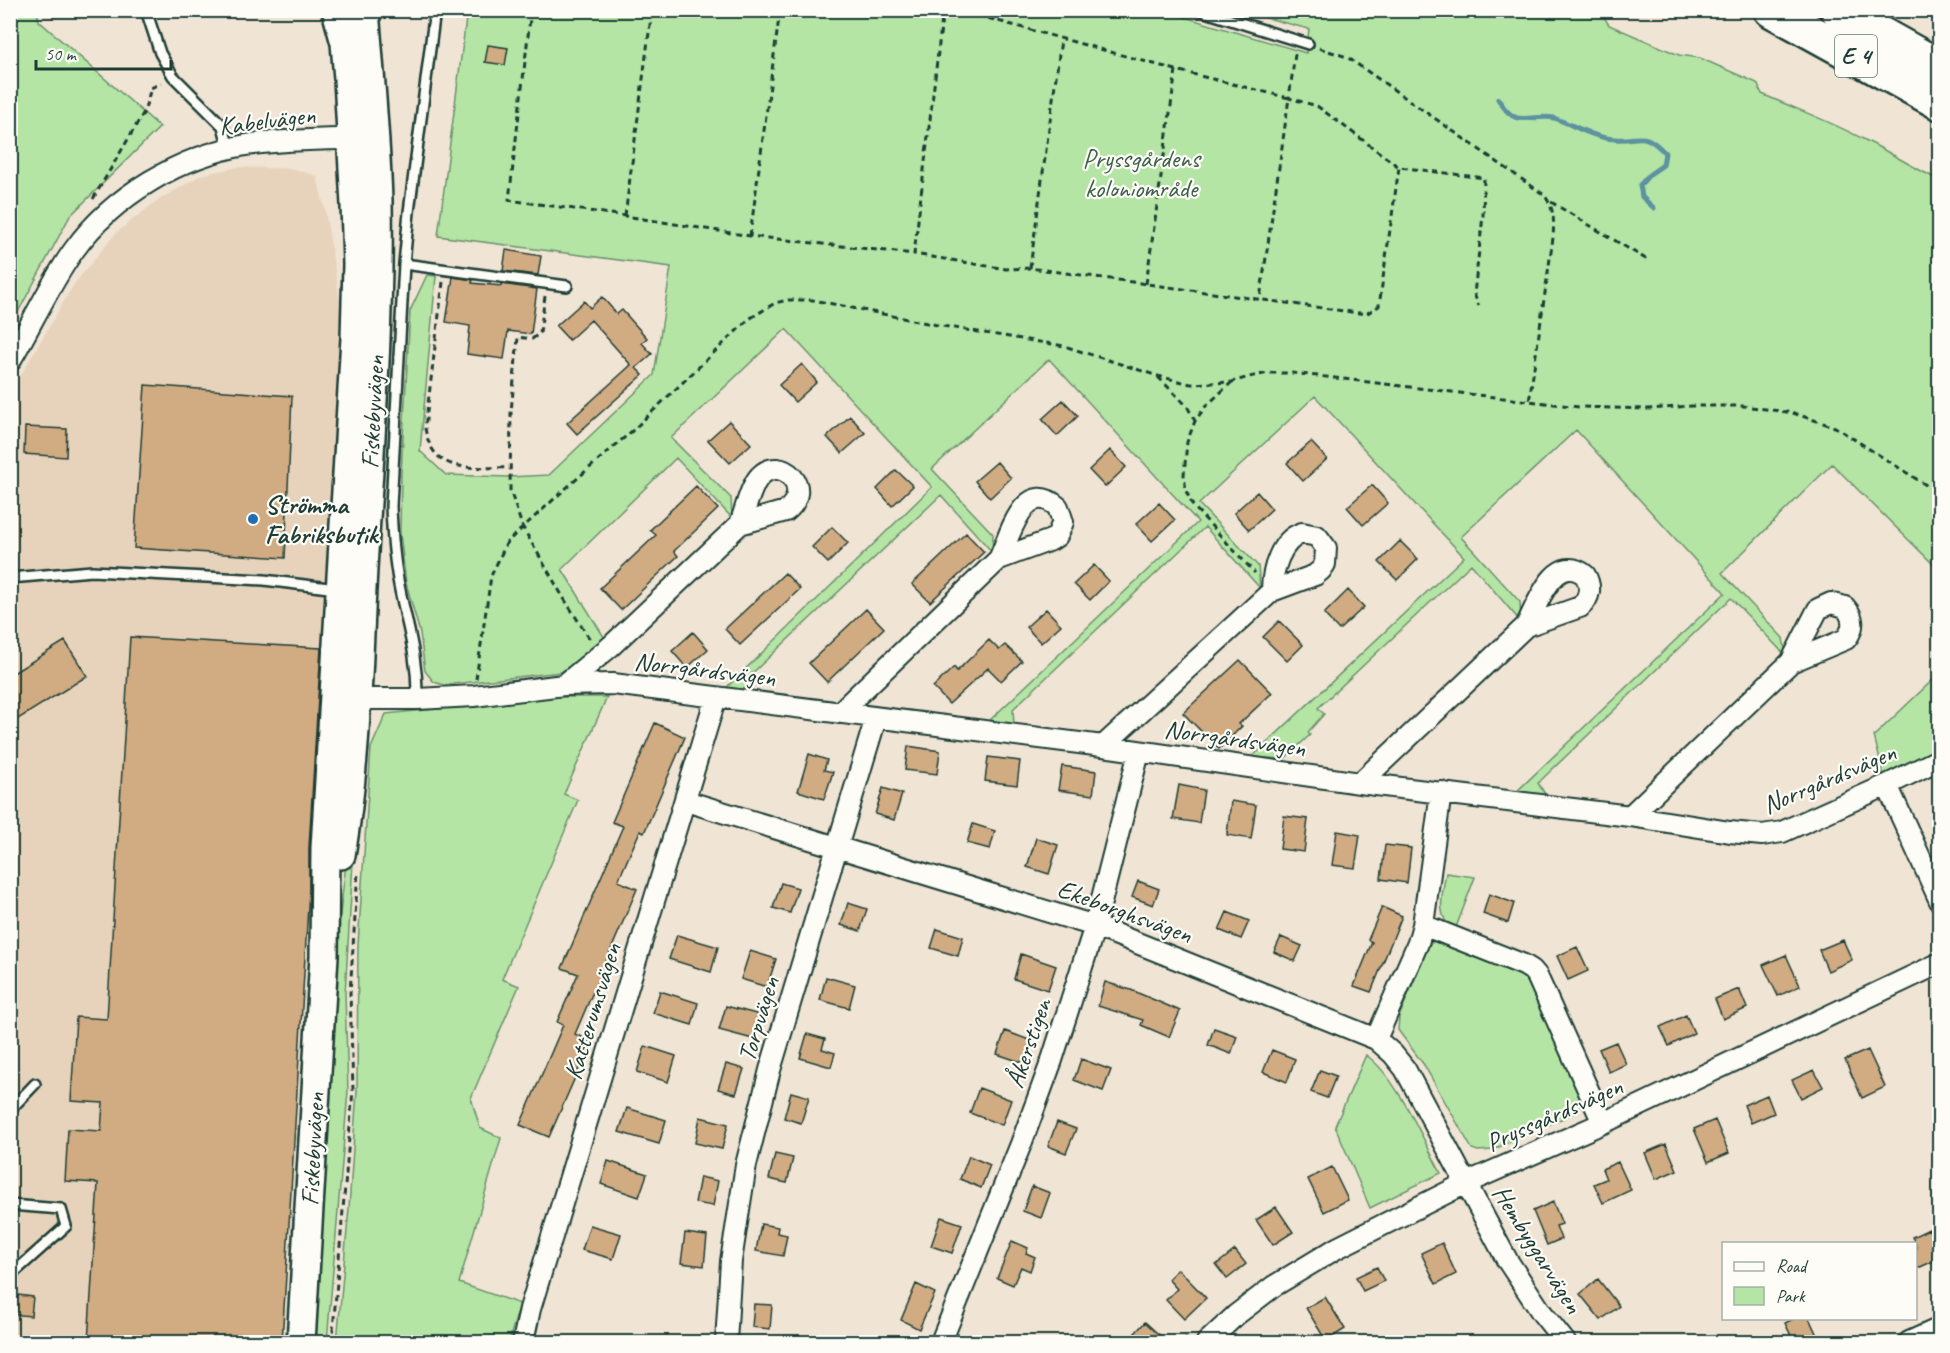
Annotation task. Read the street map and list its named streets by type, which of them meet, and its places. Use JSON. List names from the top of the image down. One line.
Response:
{"streets":{"highway":["E 4"],"street":["Kabelvägen","Fiskebyvägen","Norrgårdsvägen","Ekeborghsvägen","Katterumsvägen","Torpvägen","Åkerstigen","Pryssgårdsvägen","Hembyggarvägen"]},"crossings":[["Kabelvägen","Fiskebyvägen"],["Fiskebyvägen","Norrgårdsvägen"],["Norrgårdsvägen","Katterumsvägen"],["Norrgårdsvägen","Torpvägen"],["Norrgårdsvägen","Åkerstigen"],["Ekeborghsvägen","Katterumsvägen"],["Ekeborghsvägen","Torpvägen"],["Ekeborghsvägen","Åkerstigen"],["Ekeborghsvägen","Pryssgårdsvägen"],["Ekeborghsvägen","Hembyggarvägen"],["Pryssgårdsvägen","Hembyggarvägen"]],"parks":["Pryssgårdens koloniområde"],"places":["Strömma Fabriksbutik"],"legend":["Road","Park"],"scale_bar":"50 m"}
